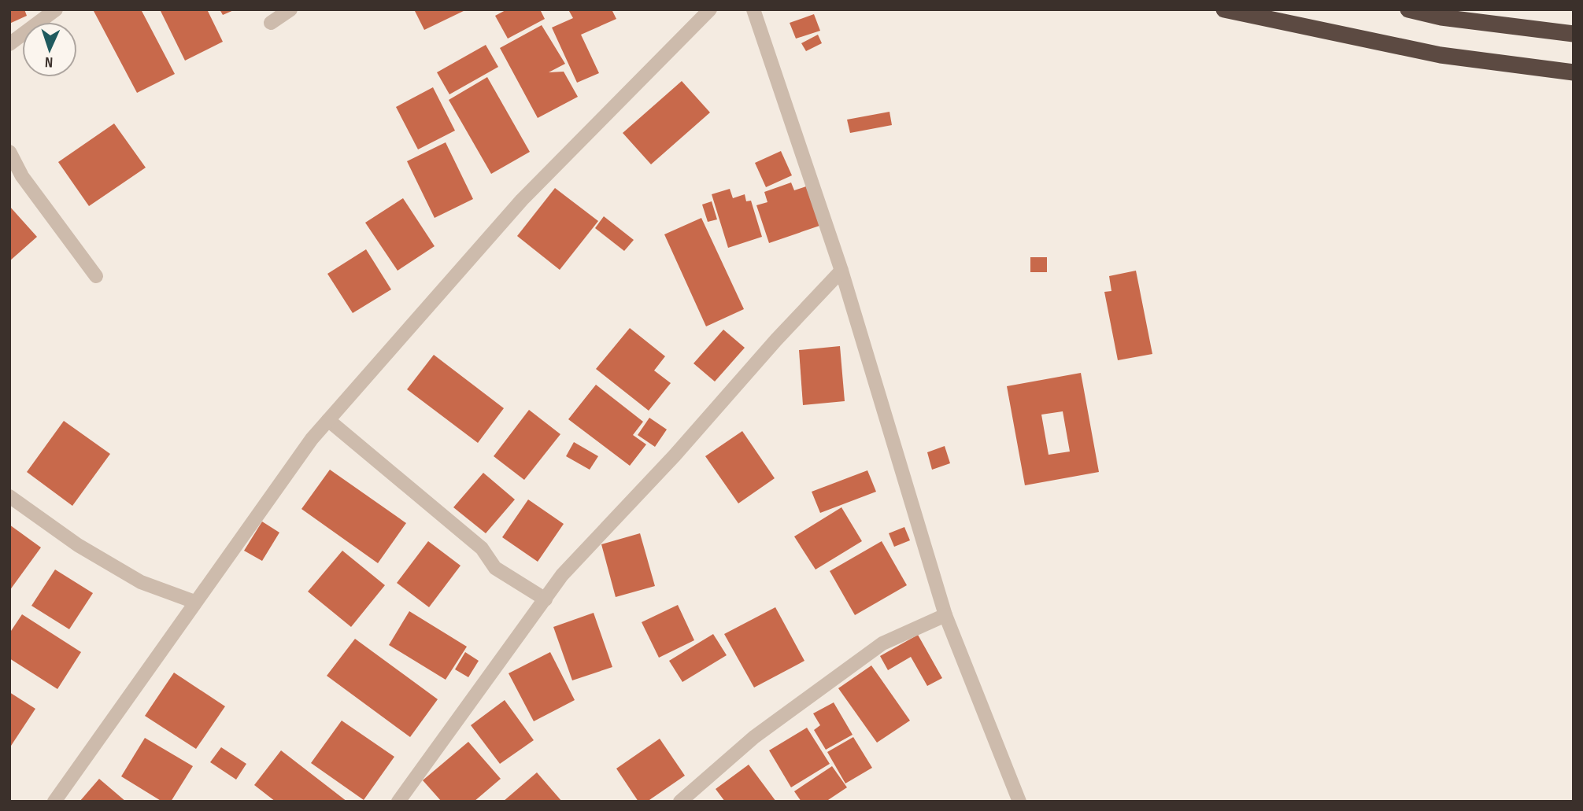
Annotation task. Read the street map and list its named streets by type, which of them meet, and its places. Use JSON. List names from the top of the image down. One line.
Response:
{"north":"bottom"}
